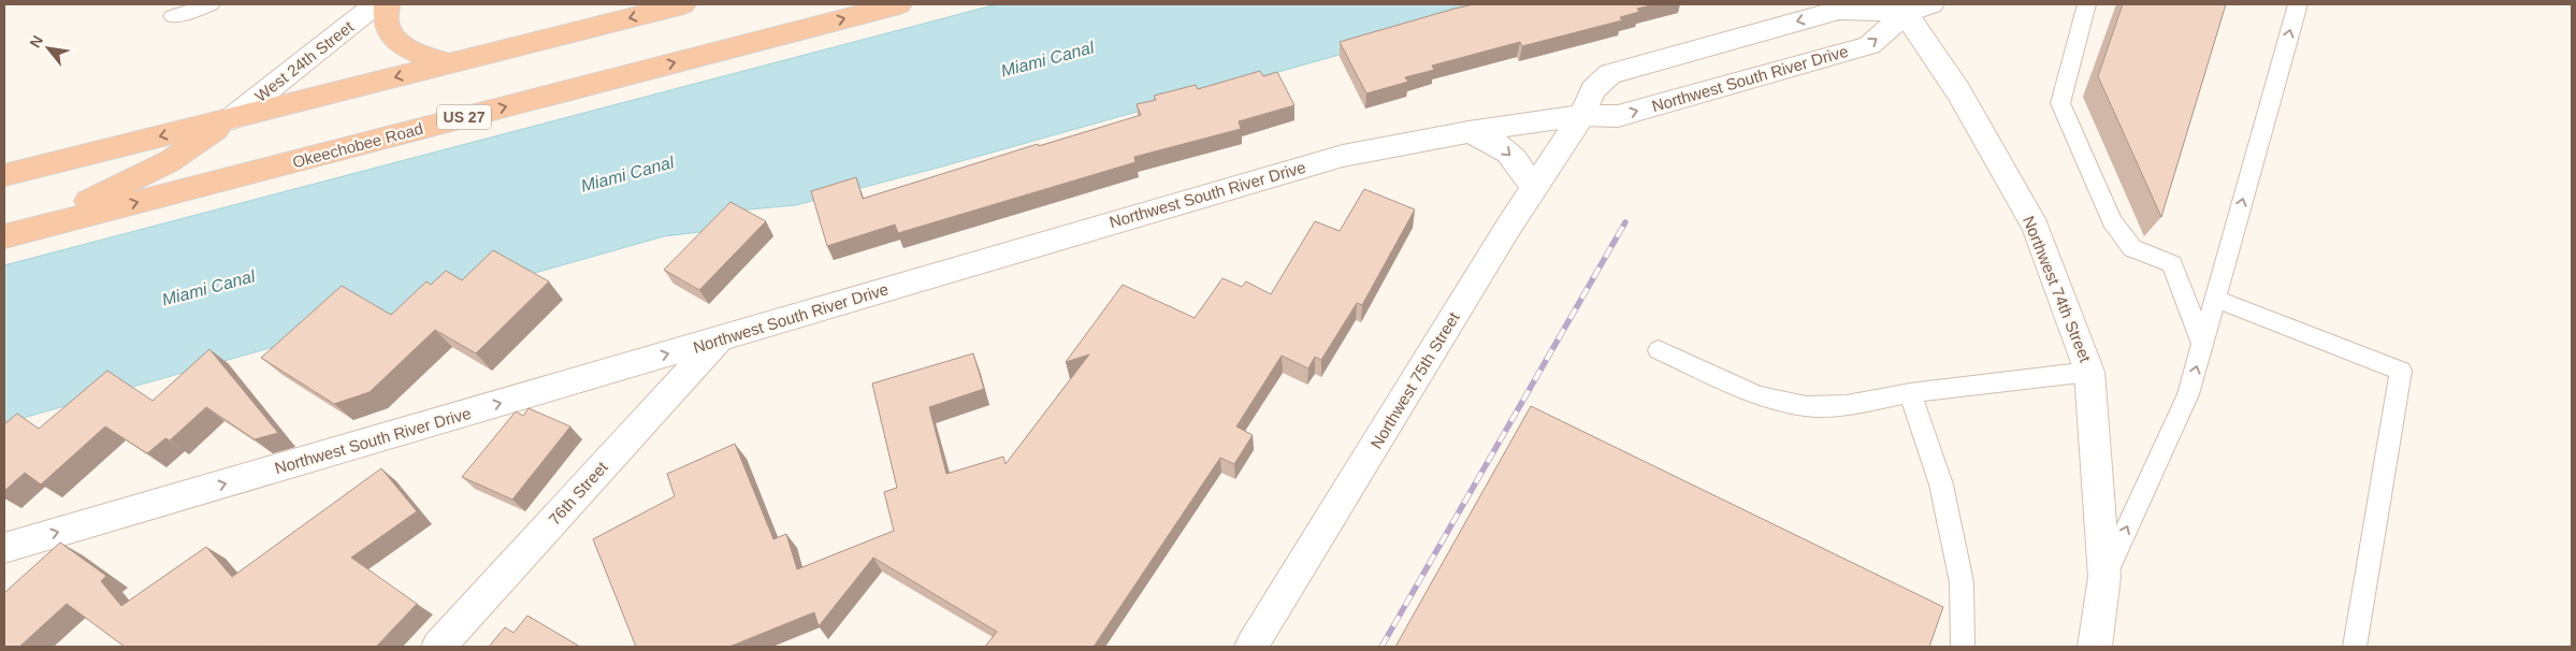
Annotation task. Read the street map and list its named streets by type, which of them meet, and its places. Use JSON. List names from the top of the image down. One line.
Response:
{"streets":{"highway":["US 27","Okeechobee Road"],"street":["West 24th Street","Northwest South River Drive","Northwest 74th Street","Northwest 75th Street","76th Street"]},"crossings":[["Northwest South River Drive","Northwest 74th Street"],["Northwest South River Drive","Northwest 75th Street"],["Northwest South River Drive","76th Street"]],"one_way":["Northwest 74th Street"],"water":["Miami Canal"],"north":"top left"}
